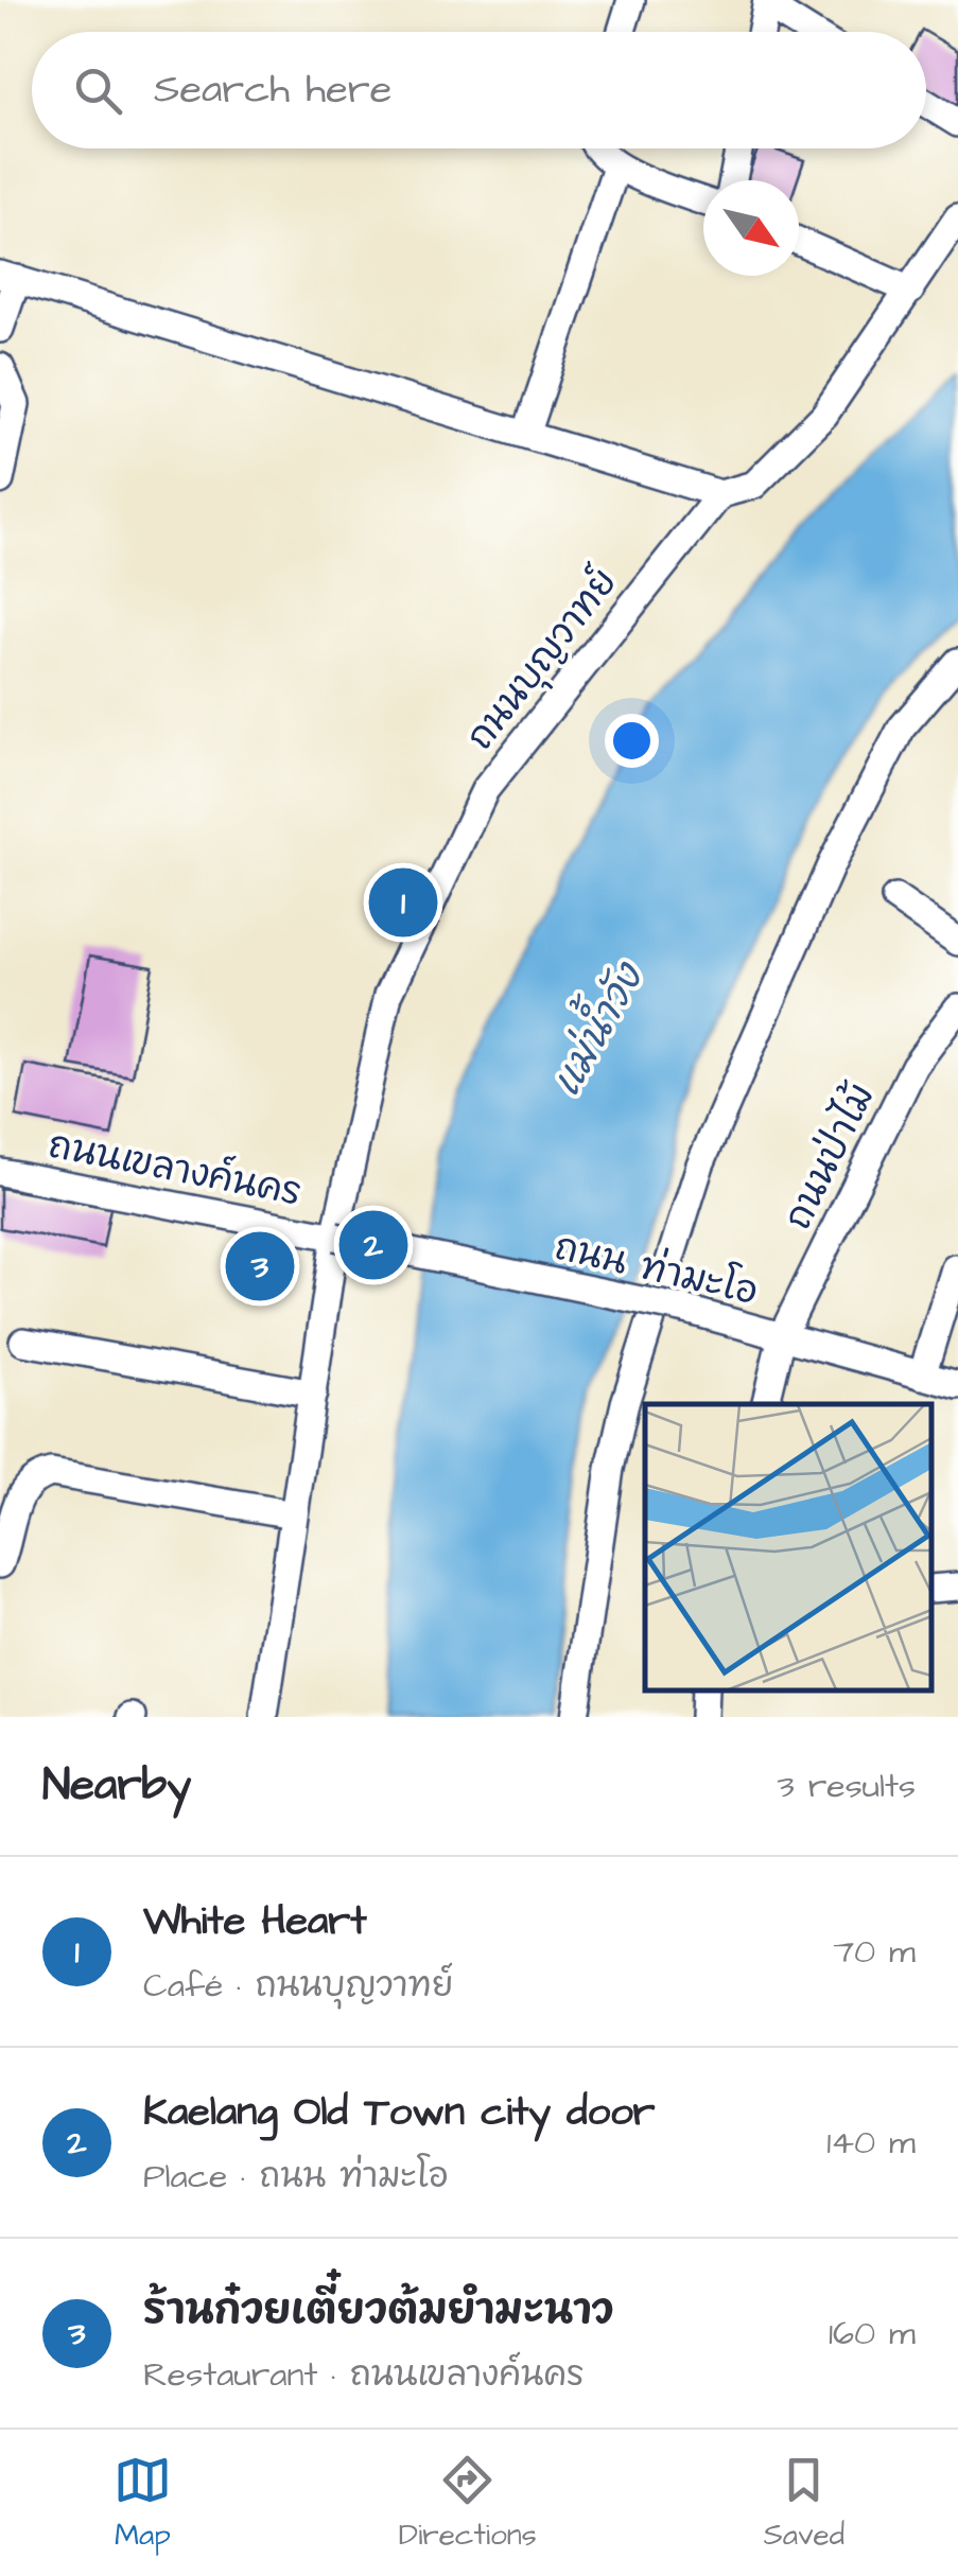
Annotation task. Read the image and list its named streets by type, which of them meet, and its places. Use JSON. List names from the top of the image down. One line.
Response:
{"streets":{"street":["ถนนบุญวาทย์","ถนนป่าไม้","ถนนเขลางค์นคร","ถนน ท่ามะโอ"]},"crossings":[["ถนนบุญวาทย์","ถนนเขลางค์นคร"],["ถนนบุญวาทย์","ถนน ท่ามะโอ"],["ถนนป่าไม้","ถนน ท่ามะโอ"],["ถนนเขลางค์นคร","ถนน ท่ามะโอ"]],"water":["แม่น้ำวัง"],"north":"bottom right","page":{"search":"Search here","pins":["1","2","3"],"heading":["Nearby","3 results"],"list":[{"mark":"1","name":"White Heart","note":"Café · ถนนบุญวาทย์","value":"70 m"},{"mark":"2","name":"Kaelang Old Town city door","note":"Place · ถนน ท่ามะโอ","value":"140 m"},{"mark":"3","name":"ร้านก๋วยเตี๋ยวต้มยำมะนาว","note":"Restaurant · ถนนเขลางค์นคร","value":"160 m"}],"nav":["Map","Directions","Saved"]}}
